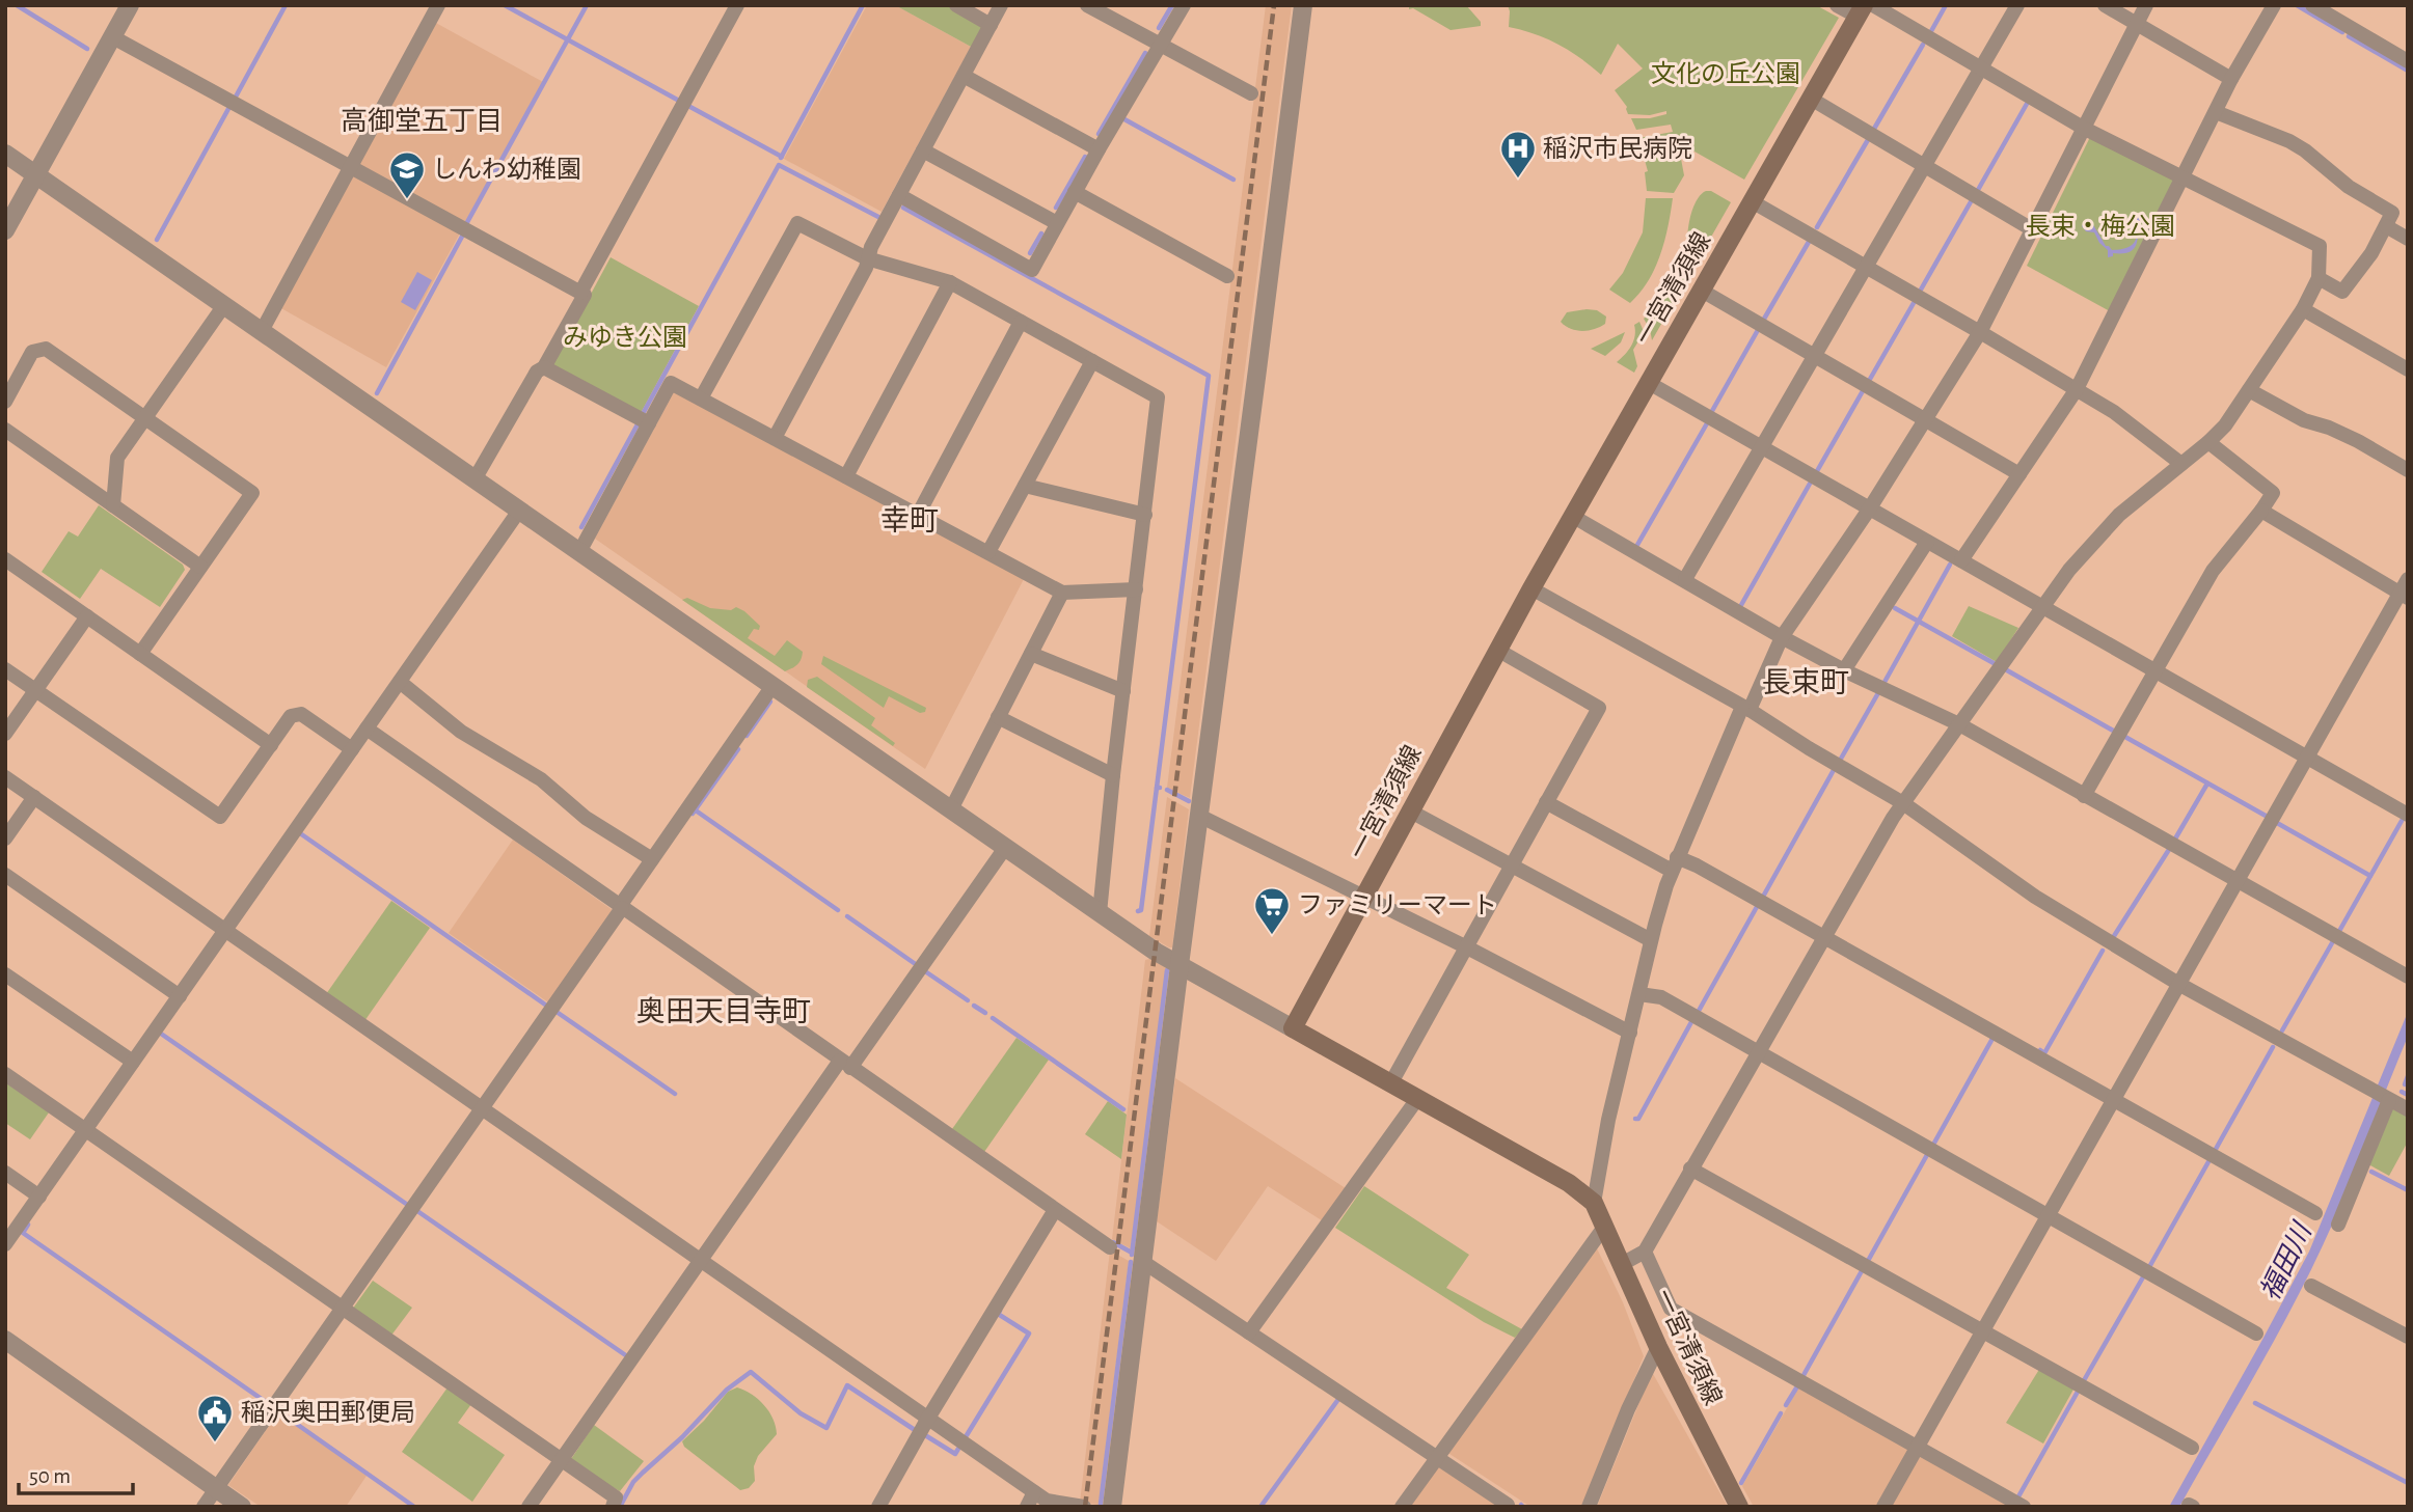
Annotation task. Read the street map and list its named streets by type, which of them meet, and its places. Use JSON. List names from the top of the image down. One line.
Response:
{"streets":{"main road":["一宮清須線"]},"districts":["高御堂五丁目","幸町","長束町","奥田天目寺町"],"water":["福田川"],"parks":["文化の丘公園","長束・梅公園","みゆき公園"],"places":{"hospital":["稲沢市民病院"],"school or university":["しんわ幼稚園"],"supermarket":["ファミリーマート"],"public building":["稲沢奥田郵便局"]},"scale_bar":"50 m"}
